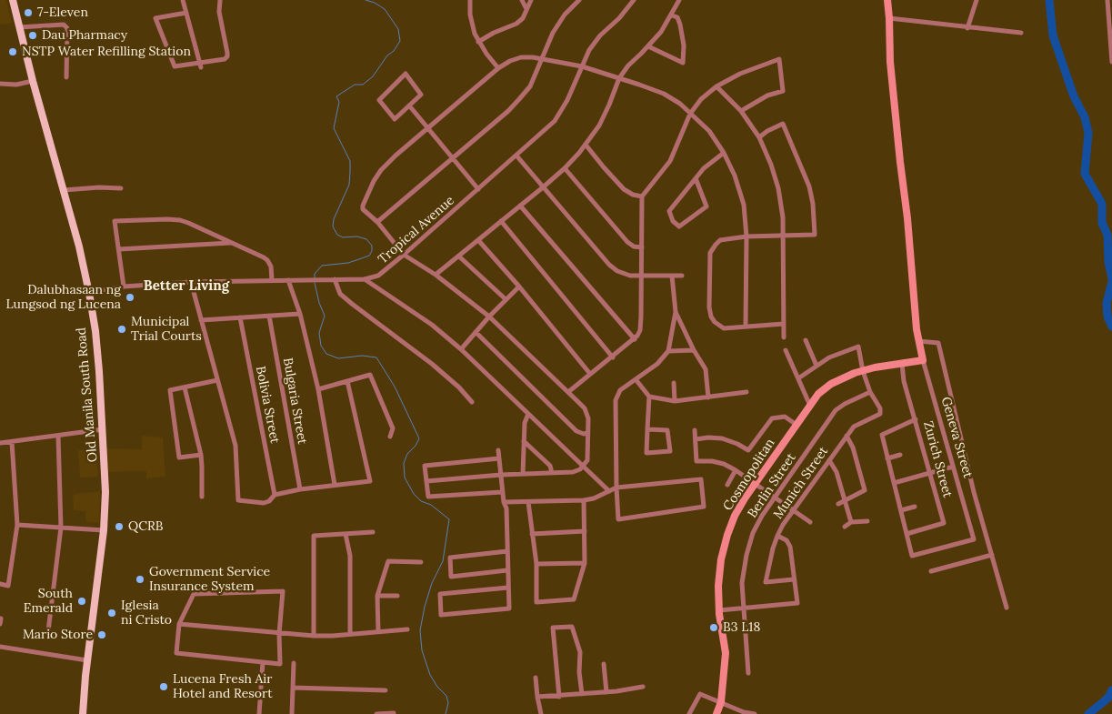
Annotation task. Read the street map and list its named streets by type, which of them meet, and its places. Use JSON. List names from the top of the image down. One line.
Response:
{"streets":{"main road":["Old Manila South Road"],"street":["Tropical Avenue","Bulgaria Street","Bolivia Street","Geneva Street","Zurich Street","Cosmopolitan","Munich Street","Berlin Street"]},"crossings":[["Tropical Avenue","Old Manila South Road"],["Geneva Street","Zurich Street"],["Geneva Street","Cosmopolitan"],["Zurich Street","Cosmopolitan"],["Munich Street","Berlin Street"]],"districts":["Better Living"],"places":["7-Eleven","Dau Pharmacy","NSTP Water Refilling Station","Dalubhasaan ng Lungsod ng Lucena","Municipal Trial Courts","QCRB","Government Service Insurance System","South Emerald","Iglesia ni Cristo","B3 L18","Mario Store","Lucena Fresh Air Hotel and Resort"]}
